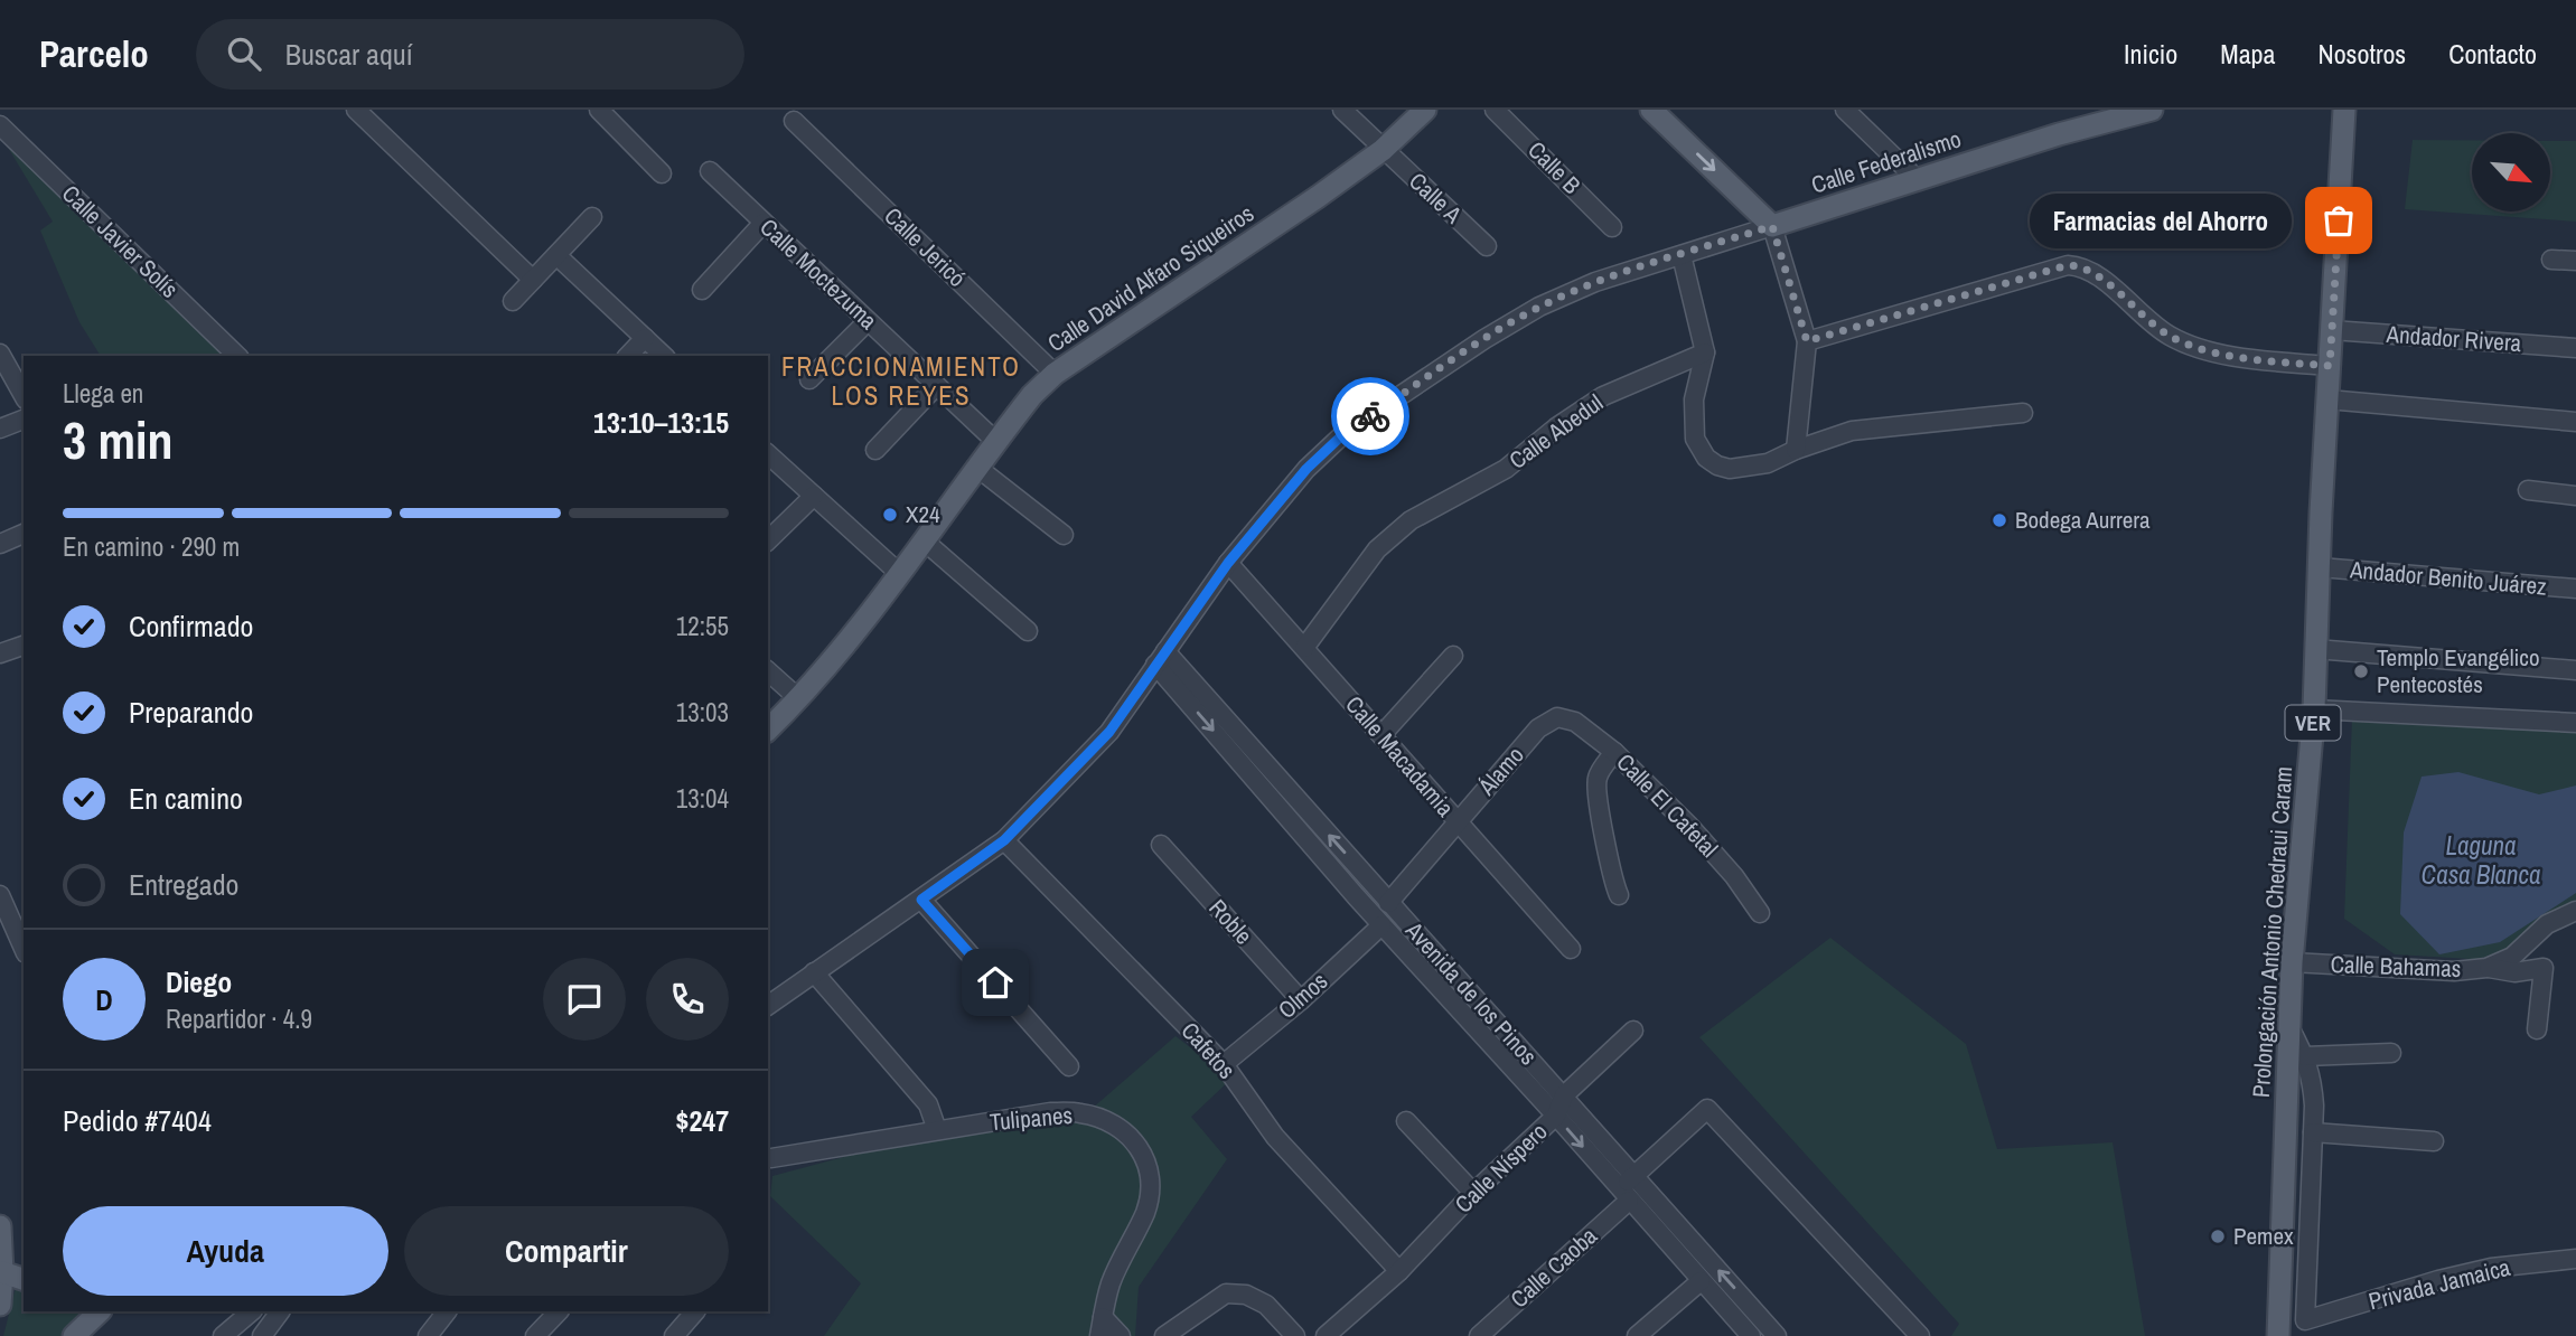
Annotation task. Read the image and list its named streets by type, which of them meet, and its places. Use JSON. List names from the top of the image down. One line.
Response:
{"streets":{"main road":["Calle Federalismo","Calle David Alfaro Siqueiros","VER","Prolongación Antonio Chedraui Caram"],"street":["Calle B","Calle A","Calle Javier Solís","Calle Jericó","Calle Moctezuma","Andador Rivera","Calle Abedul","Andador Benito Juárez","Calle Macadamia","Álamo","Calle El Cafetal","Roble","Calle Bahamas","Avenida de los Pinos","Olmos","Cafetos","Tulipanes","Calle Níspero","Calle Caoba","Privada Jamaica"]},"crossings":[["Calle A","Calle David Alfaro Siqueiros"],["Calle Jericó","Calle David Alfaro Siqueiros"],["Calle Moctezuma","Calle David Alfaro Siqueiros"],["Andador Rivera","Prolongación Antonio Chedraui Caram"],["Calle Abedul","Calle Macadamia"],["Andador Benito Juárez","Prolongación Antonio Chedraui Caram"],["Calle Macadamia","Álamo"],["Álamo","Calle El Cafetal"],["Álamo","Avenida de los Pinos"],["Roble","Olmos"],["Prolongación Antonio Chedraui Caram","Calle Bahamas"],["Avenida de los Pinos","Olmos"],["Avenida de los Pinos","Calle Níspero"],["Avenida de los Pinos","Calle Caoba"],["Olmos","Cafetos"],["Cafetos","Calle Níspero"]],"districts":["FRACCIONAMIENTO LOS REYES"],"water":["Laguna Casa Blanca"],"places":["Farmacias del Ahorro","X24","Bodega Aurrera","Templo Evangélico Pentecostés","Pemex"],"north":"bottom right","page":{"header":"Parcelo","search":"Buscar aquí","nav":["Inicio","Mapa","Nosotros","Contacto"],"bubble":"Farmacias del Ahorro","heading":["3 min","Llega en","13:10–13:15"],"panel":["Diego","Repartidor · 4.9","Pedido #7404","$247"],"bar":"En camino · 290 m","list":[["Confirmado","12:55"],["Preparando","13:03"],["En camino","13:04"],"Entregado"],"round":"D","buttons":["Ayuda","Compartir"]}}
